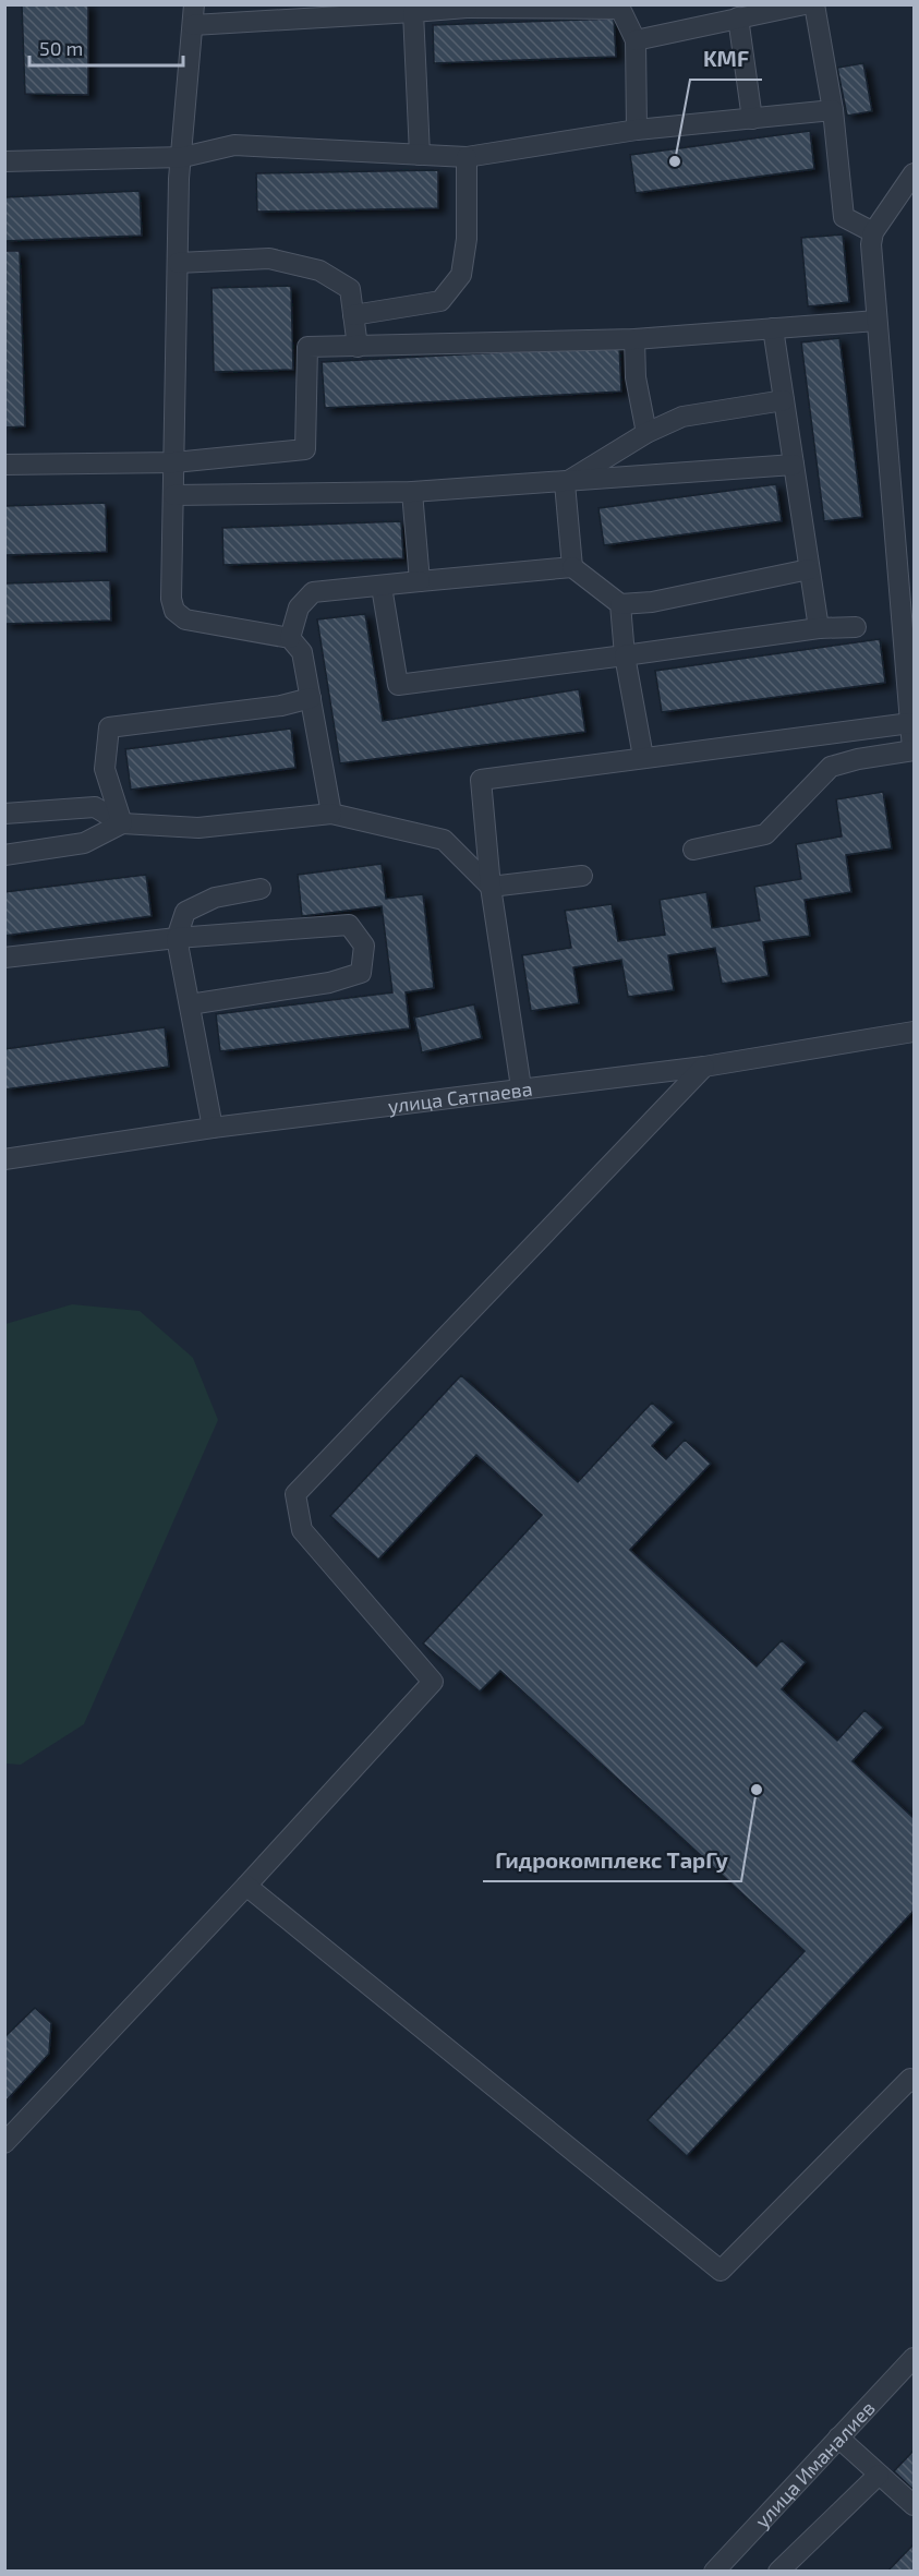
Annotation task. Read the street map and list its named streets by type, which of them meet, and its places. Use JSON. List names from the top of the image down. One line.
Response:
{"streets":{"street":["улица Сатпаева","улица Иманалиев"]},"places":["KMF","Гидрокомплекс ТарГу"],"scale_bar":"50 m"}
